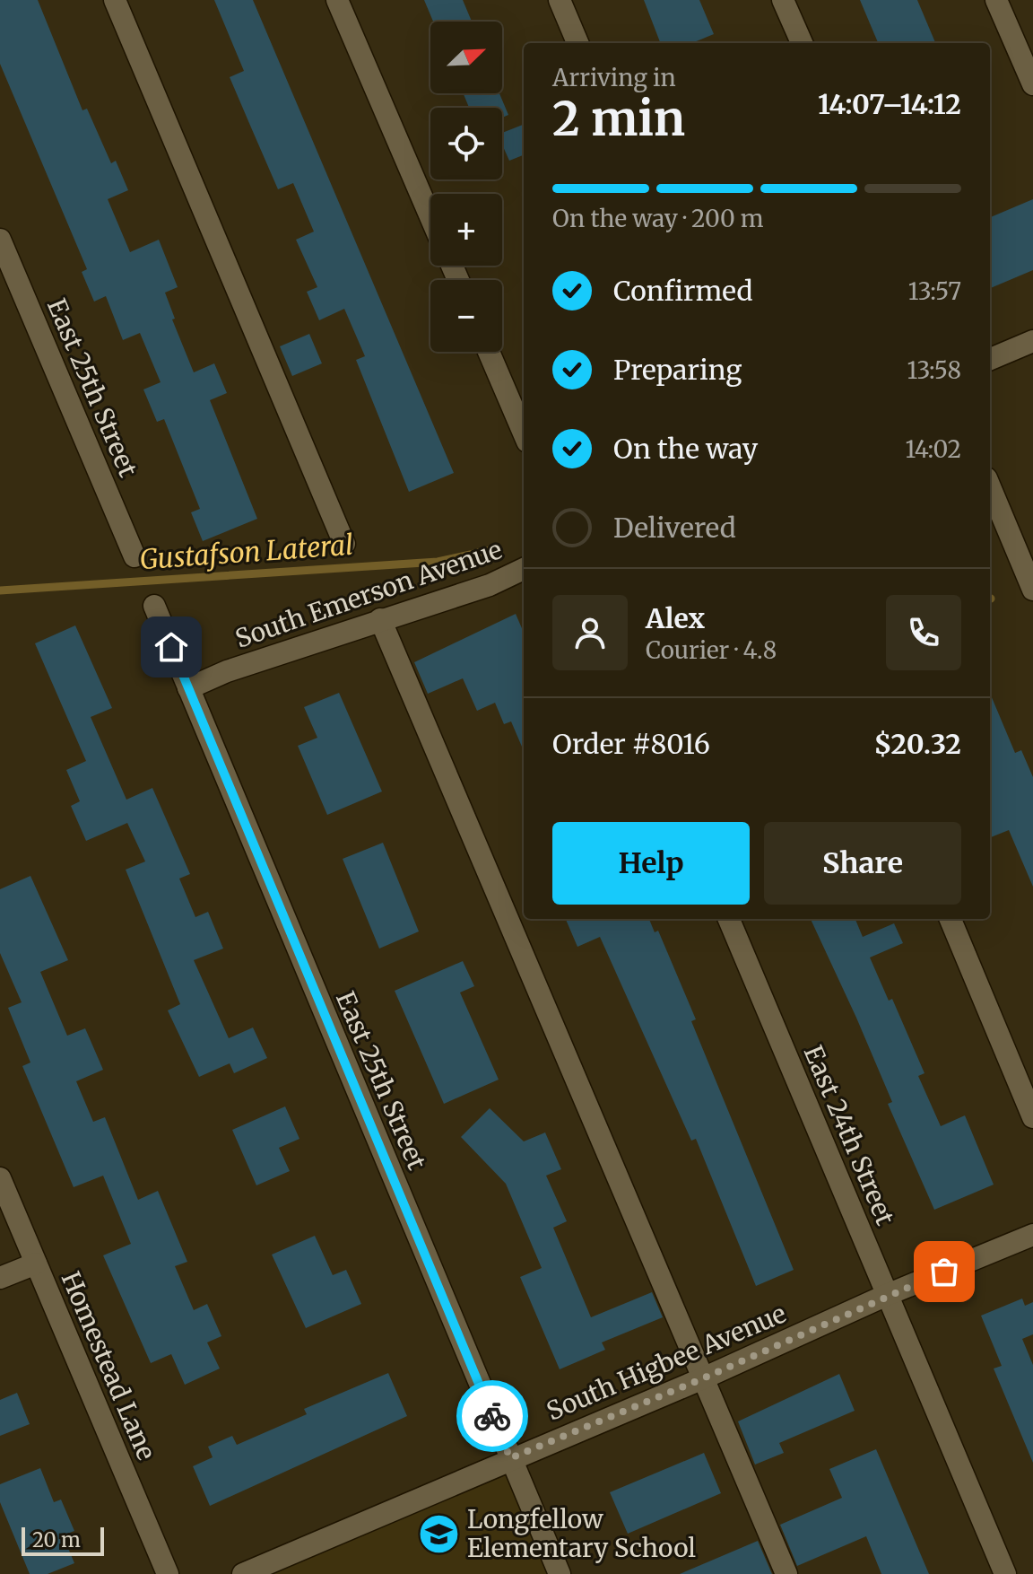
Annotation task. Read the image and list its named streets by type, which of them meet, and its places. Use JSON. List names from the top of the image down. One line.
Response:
{"streets":{"street":["East 25th Street","South Emerson Avenue","East 24th Street","South Higbee Avenue","Homestead Lane"]},"crossings":[["East 25th Street","South Emerson Avenue"],["East 25th Street","South Higbee Avenue"],["East 24th Street","South Higbee Avenue"]],"water":["Gustafson Lateral"],"places":{"school or university":["Longfellow Elementary School"]},"scale_bar":"20 m","north":"top right","page":{"map_buttons":["+","−"],"heading":["2 min","Arriving in","14:07–14:12"],"panel":["Alex","Courier · 4.8","Order #8016","$20.32"],"bar":"On the way · 200 m","list":[["Confirmed","13:57"],["Preparing","13:58"],["On the way","14:02"],"Delivered"],"buttons":["Help","Share"],"scale":"20 m"}}
